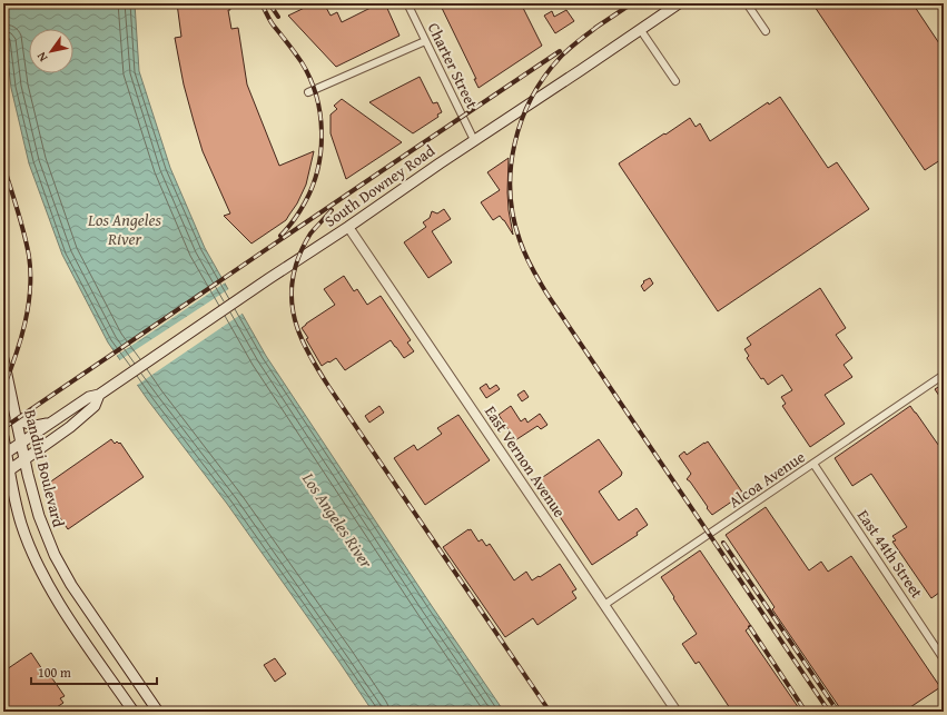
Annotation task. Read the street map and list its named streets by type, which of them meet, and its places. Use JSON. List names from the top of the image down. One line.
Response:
{"streets":{"main road":["South Downey Road","Bandini Boulevard"],"street":["Charter Street","East Vernon Avenue","Alcoa Avenue","East 44th Street"]},"crossings":[["Charter Street","South Downey Road"],["South Downey Road","East Vernon Avenue"],["South Downey Road","Bandini Boulevard"],["East Vernon Avenue","Alcoa Avenue"],["Alcoa Avenue","East 44th Street"]],"water":["Los Angeles River"],"scale_bar":"100 m","north":"bottom left"}
